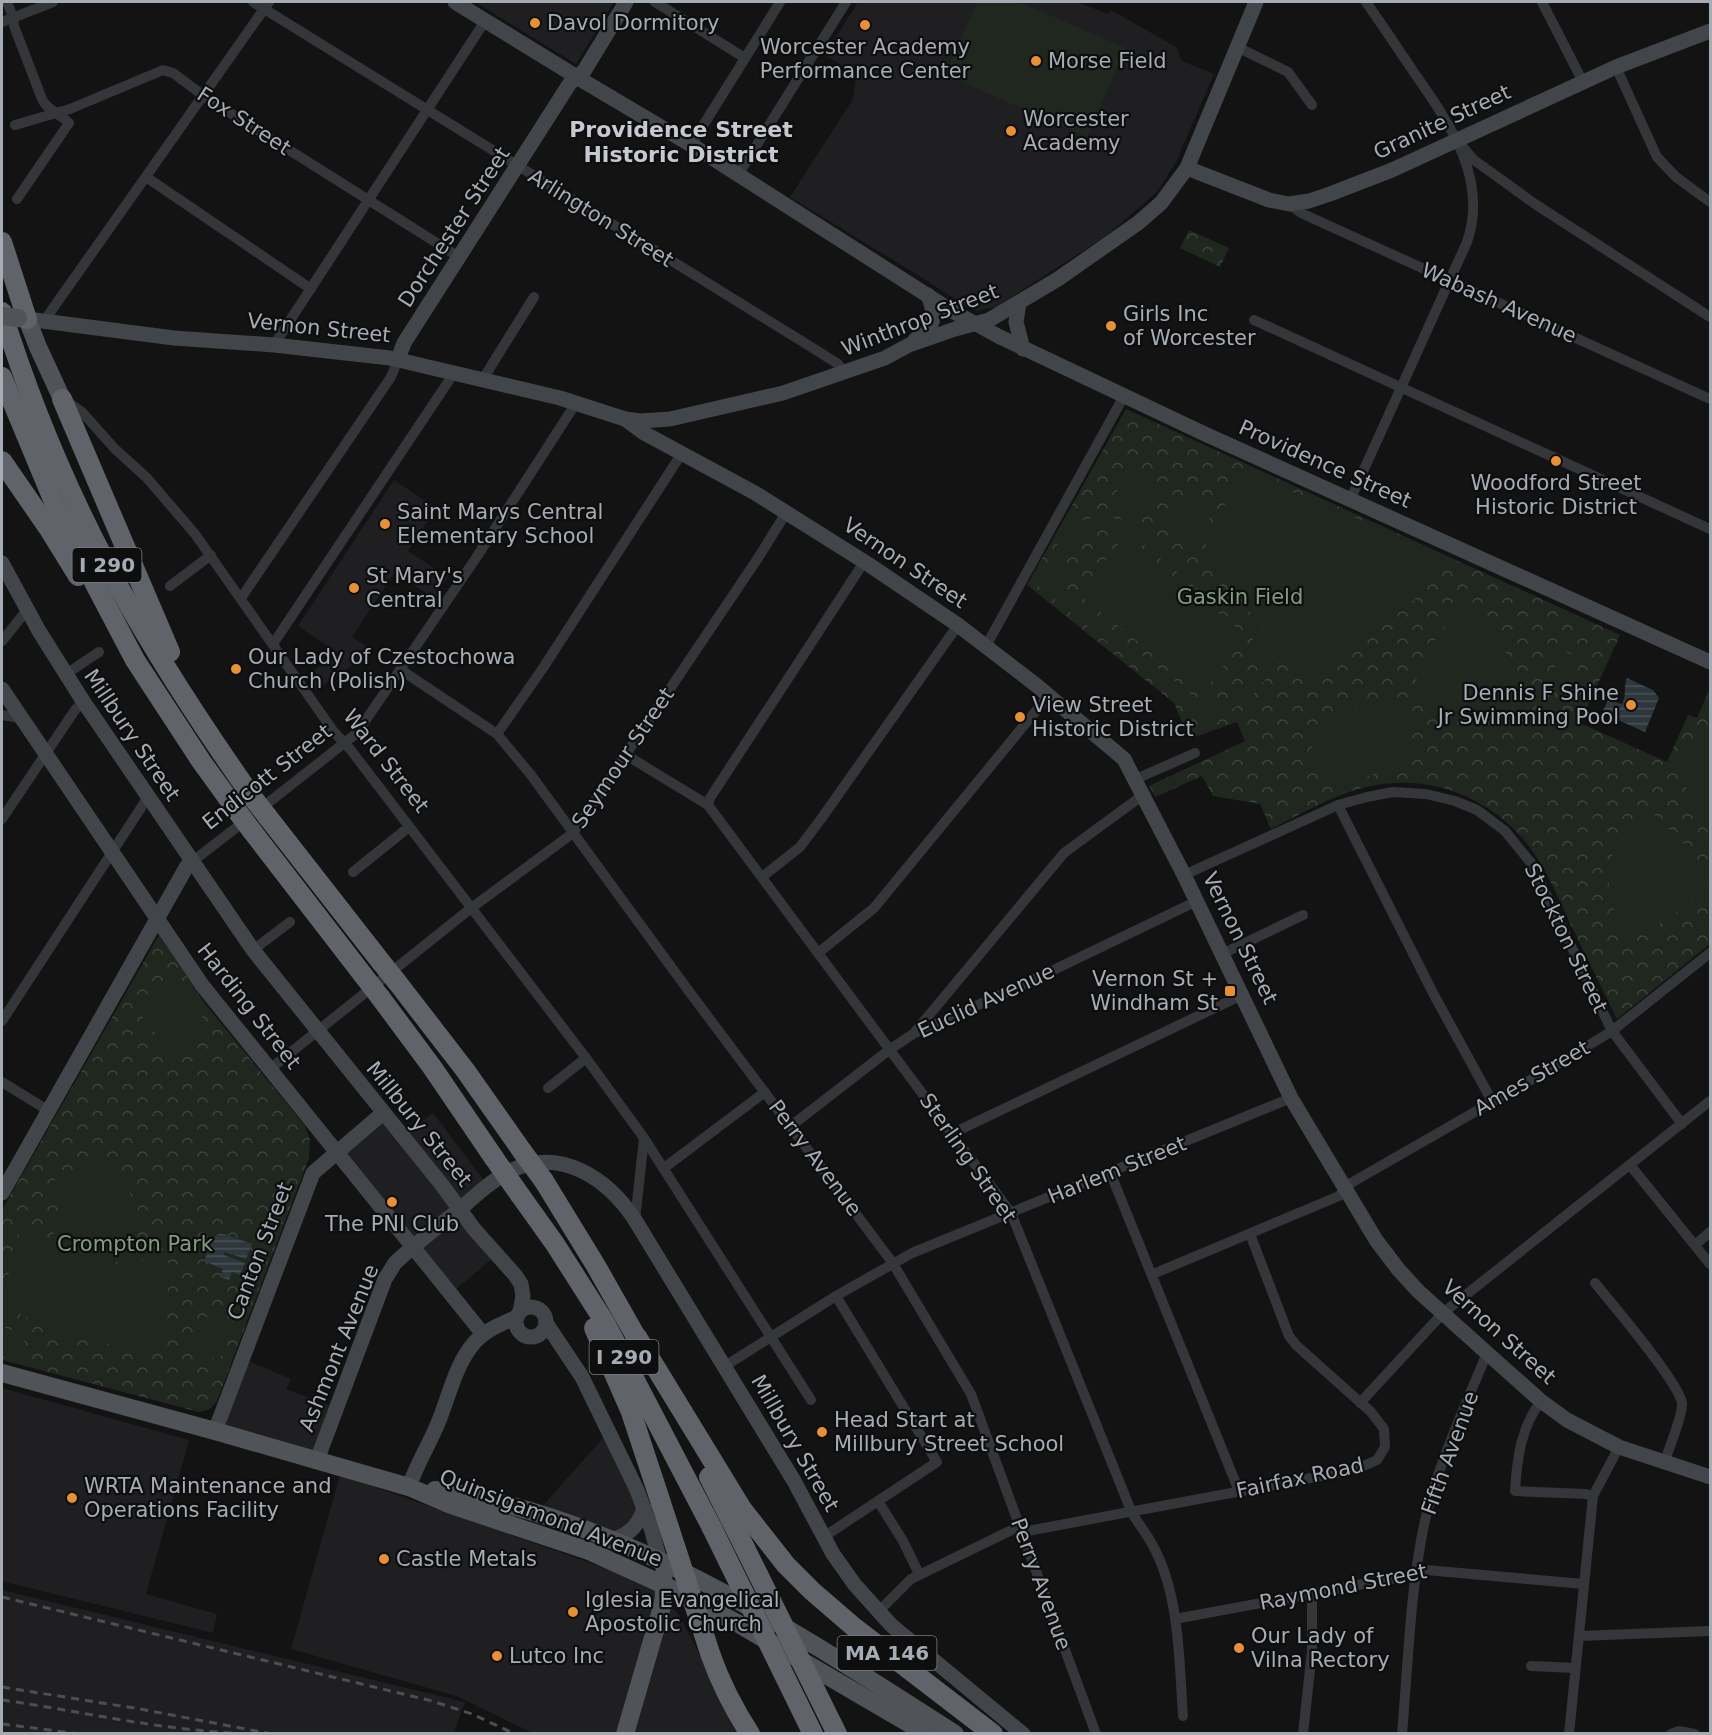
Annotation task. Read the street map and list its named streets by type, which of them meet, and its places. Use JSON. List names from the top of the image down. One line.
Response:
{"streets":{"highway":["I 290","MA 146"],"main road":["Granite Street","Dorchester Street","Winthrop Street","Vernon Street","Providence Street","Millbury Street","Ward Street","Endicott Street","Harding Street","Canton Street","Ashmont Avenue","Quinsigamond Avenue"],"street":["Fox Street","Arlington Street","Wabash Avenue","Seymour Street","Stockton Street","Euclid Avenue","Ames Street","Perry Avenue","Sterling Street","Harlem Street","Fifth Avenue","Fairfax Road","Raymond Street"]},"crossings":[["Fox Street","Dorchester Street"],["Granite Street","Wabash Avenue"],["Granite Street","Winthrop Street"],["Arlington Street","Dorchester Street"],["Arlington Street","Winthrop Street"],["Dorchester Street","Vernon Street"],["Dorchester Street","Providence Street"],["Dorchester Street","Ward Street"],["Winthrop Street","Vernon Street"],["Winthrop Street","Providence Street"],["Vernon Street","I 290"],["Vernon Street","Seymour Street"],["Vernon Street","Ward Street"],["Vernon Street","Endicott Street"],["Vernon Street","Stockton Street"],["Vernon Street","Euclid Avenue"],["Vernon Street","Ames Street"],["Vernon Street","Harlem Street"],["Vernon Street","Fifth Avenue"],["I 290","Ward Street"],["I 290","MA 146"],["Millbury Street","Seymour Street"],["Millbury Street","Endicott Street"],["Millbury Street","Harlem Street"],["Millbury Street","Canton Street"],["Millbury Street","Ashmont Avenue"],["Millbury Street","Fairfax Road"],["Seymour Street","Ward Street"],["Seymour Street","Harding Street"],["Seymour Street","Perry Avenue"],["Seymour Street","Sterling Street"],["Ward Street","Endicott Street"],["Ward Street","Harlem Street"],["Endicott Street","Harding Street"],["Endicott Street","Perry Avenue"],["Stockton Street","Ames Street"],["Euclid Avenue","Perry Avenue"],["Euclid Avenue","Sterling Street"],["Harding Street","Canton Street"],["Harding Street","Ashmont Avenue"],["Ames Street","Fairfax Road"],["Perry Avenue","Harlem Street"],["Perry Avenue","Fairfax Road"],["Sterling Street","Harlem Street"],["Sterling Street","Fairfax Road"],["Sterling Street","Raymond Street"],["Canton Street","Quinsigamond Avenue"],["Ashmont Avenue","Quinsigamond Avenue"],["Fifth Avenue","Raymond Street"]],"districts":["Providence Street Historic District"],"parks":["Gaskin Field","Crompton Park"],"places":{"other":["Davol Dormitory","Worcester Academy Performance Center","Morse Field","Worcester Academy","Girls Inc of Worcester","Woodford Street Historic District","Saint Marys Central Elementary School","St Mary's Central","Our Lady of Czestochowa Church (Polish)","Dennis F Shine Jr Swimming Pool","View Street Historic District","The PNI Club","Head Start at Millbury Street School","WRTA Maintenance and Operations Facility","Castle Metals","Iglesia Evangelical Apostolic Church","Our Lady of Vilna Rectory","Lutco Inc"],"transit":["Vernon St + Windham St"]}}
